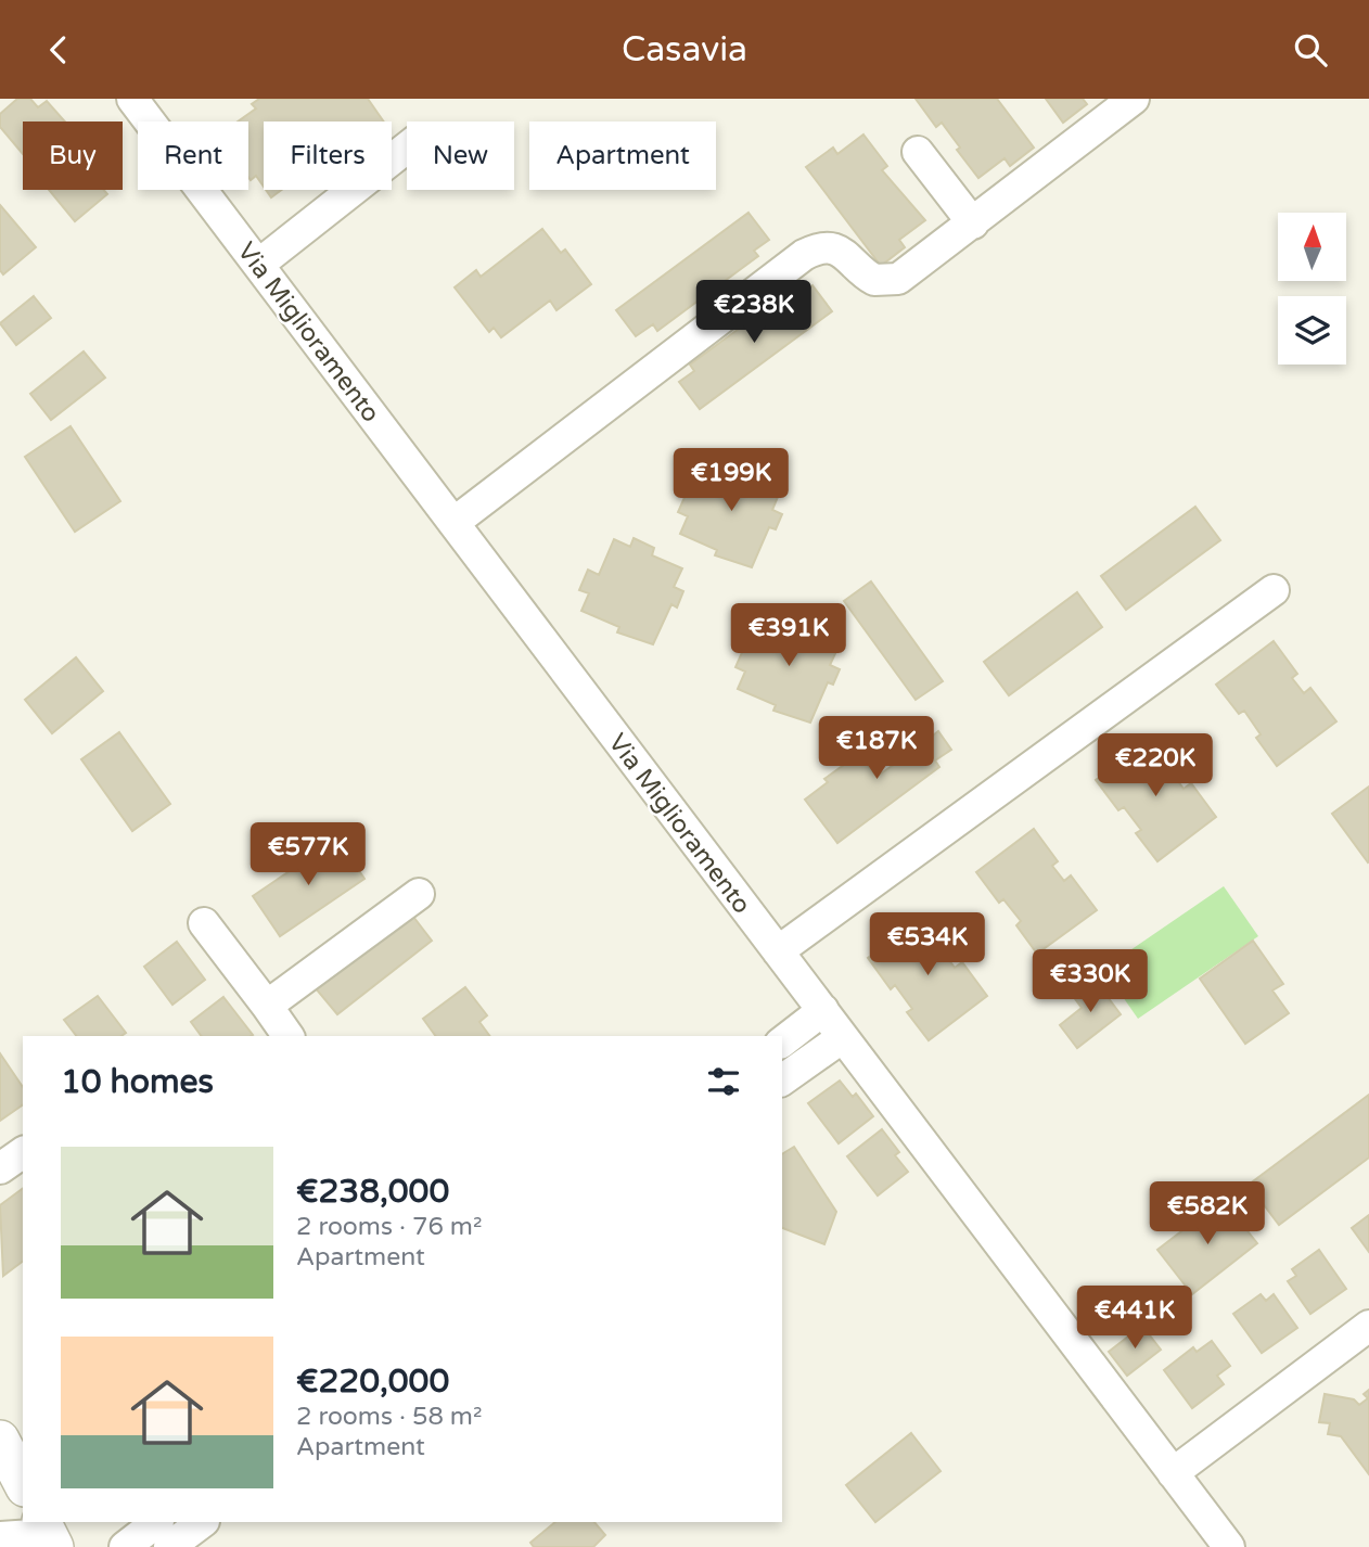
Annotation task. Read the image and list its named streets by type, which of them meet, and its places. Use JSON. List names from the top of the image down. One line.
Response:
{"streets":{"street":["Via Miglioramento"]},"north":"top","page":{"header":"Casavia","chip":["Buy","Rent","Filters","New","Apartment"],"price":["€238K","€199K","€391K","€187K","€220K","€577K","€534K","€330K","€582K","€441K"],"heading":"10 homes","list":[{"name":"€238,000","note":"2 rooms · 76 m² · Apartment"},{"name":"€220,000","note":"2 rooms · 58 m² · Apartment"}]}}
